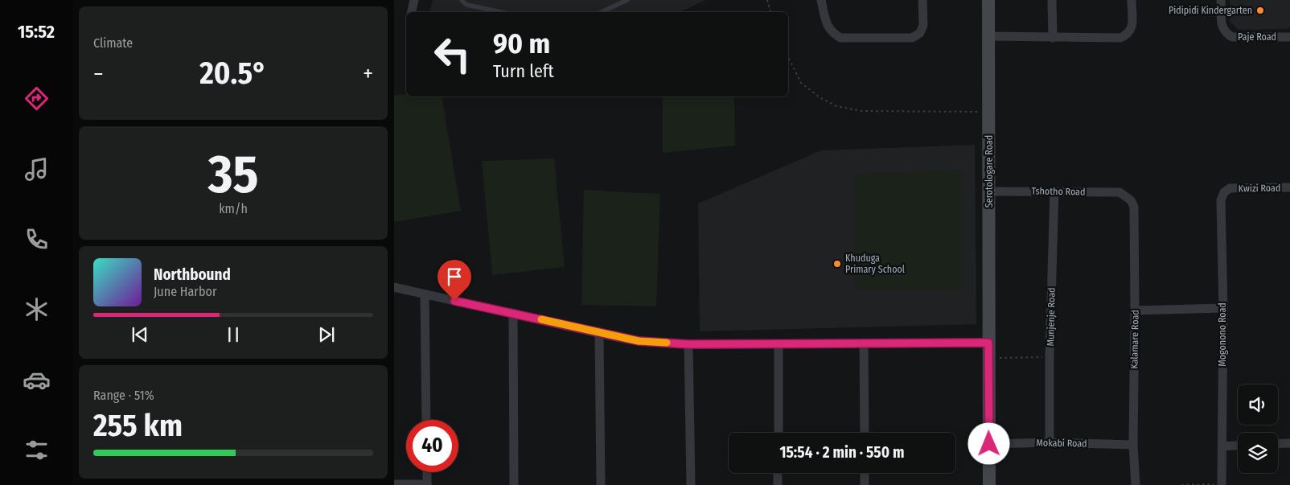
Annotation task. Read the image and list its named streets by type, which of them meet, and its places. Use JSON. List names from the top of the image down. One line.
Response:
{"streets":{"street":["Paje Road","Serotologare Road","Kwizi Road","Tshotho Road","Munjenje Road","Mogonono Road","Kalamare Road","Mokabi Road"]},"crossings":[["Serotologare Road","Tshotho Road"],["Serotologare Road","Mokabi Road"],["Kwizi Road","Mogonono Road"],["Tshotho Road","Munjenje Road"],["Tshotho Road","Kalamare Road"],["Munjenje Road","Mokabi Road"],["Kalamare Road","Mokabi Road"]],"places":["Pidipidi Kindergarten","Khuduga Primary School"],"page":{"tabs":"15:52","tile":["Climate",["35","km/h"],["Range · 51%","255 km"]],"turn":["90 m","Turn left"],"heat":["−","20.5°","+"],"song":["Northbound","June Harbor"],"limit":"40","trip":"15:54 · 2 min · 550 m"}}
